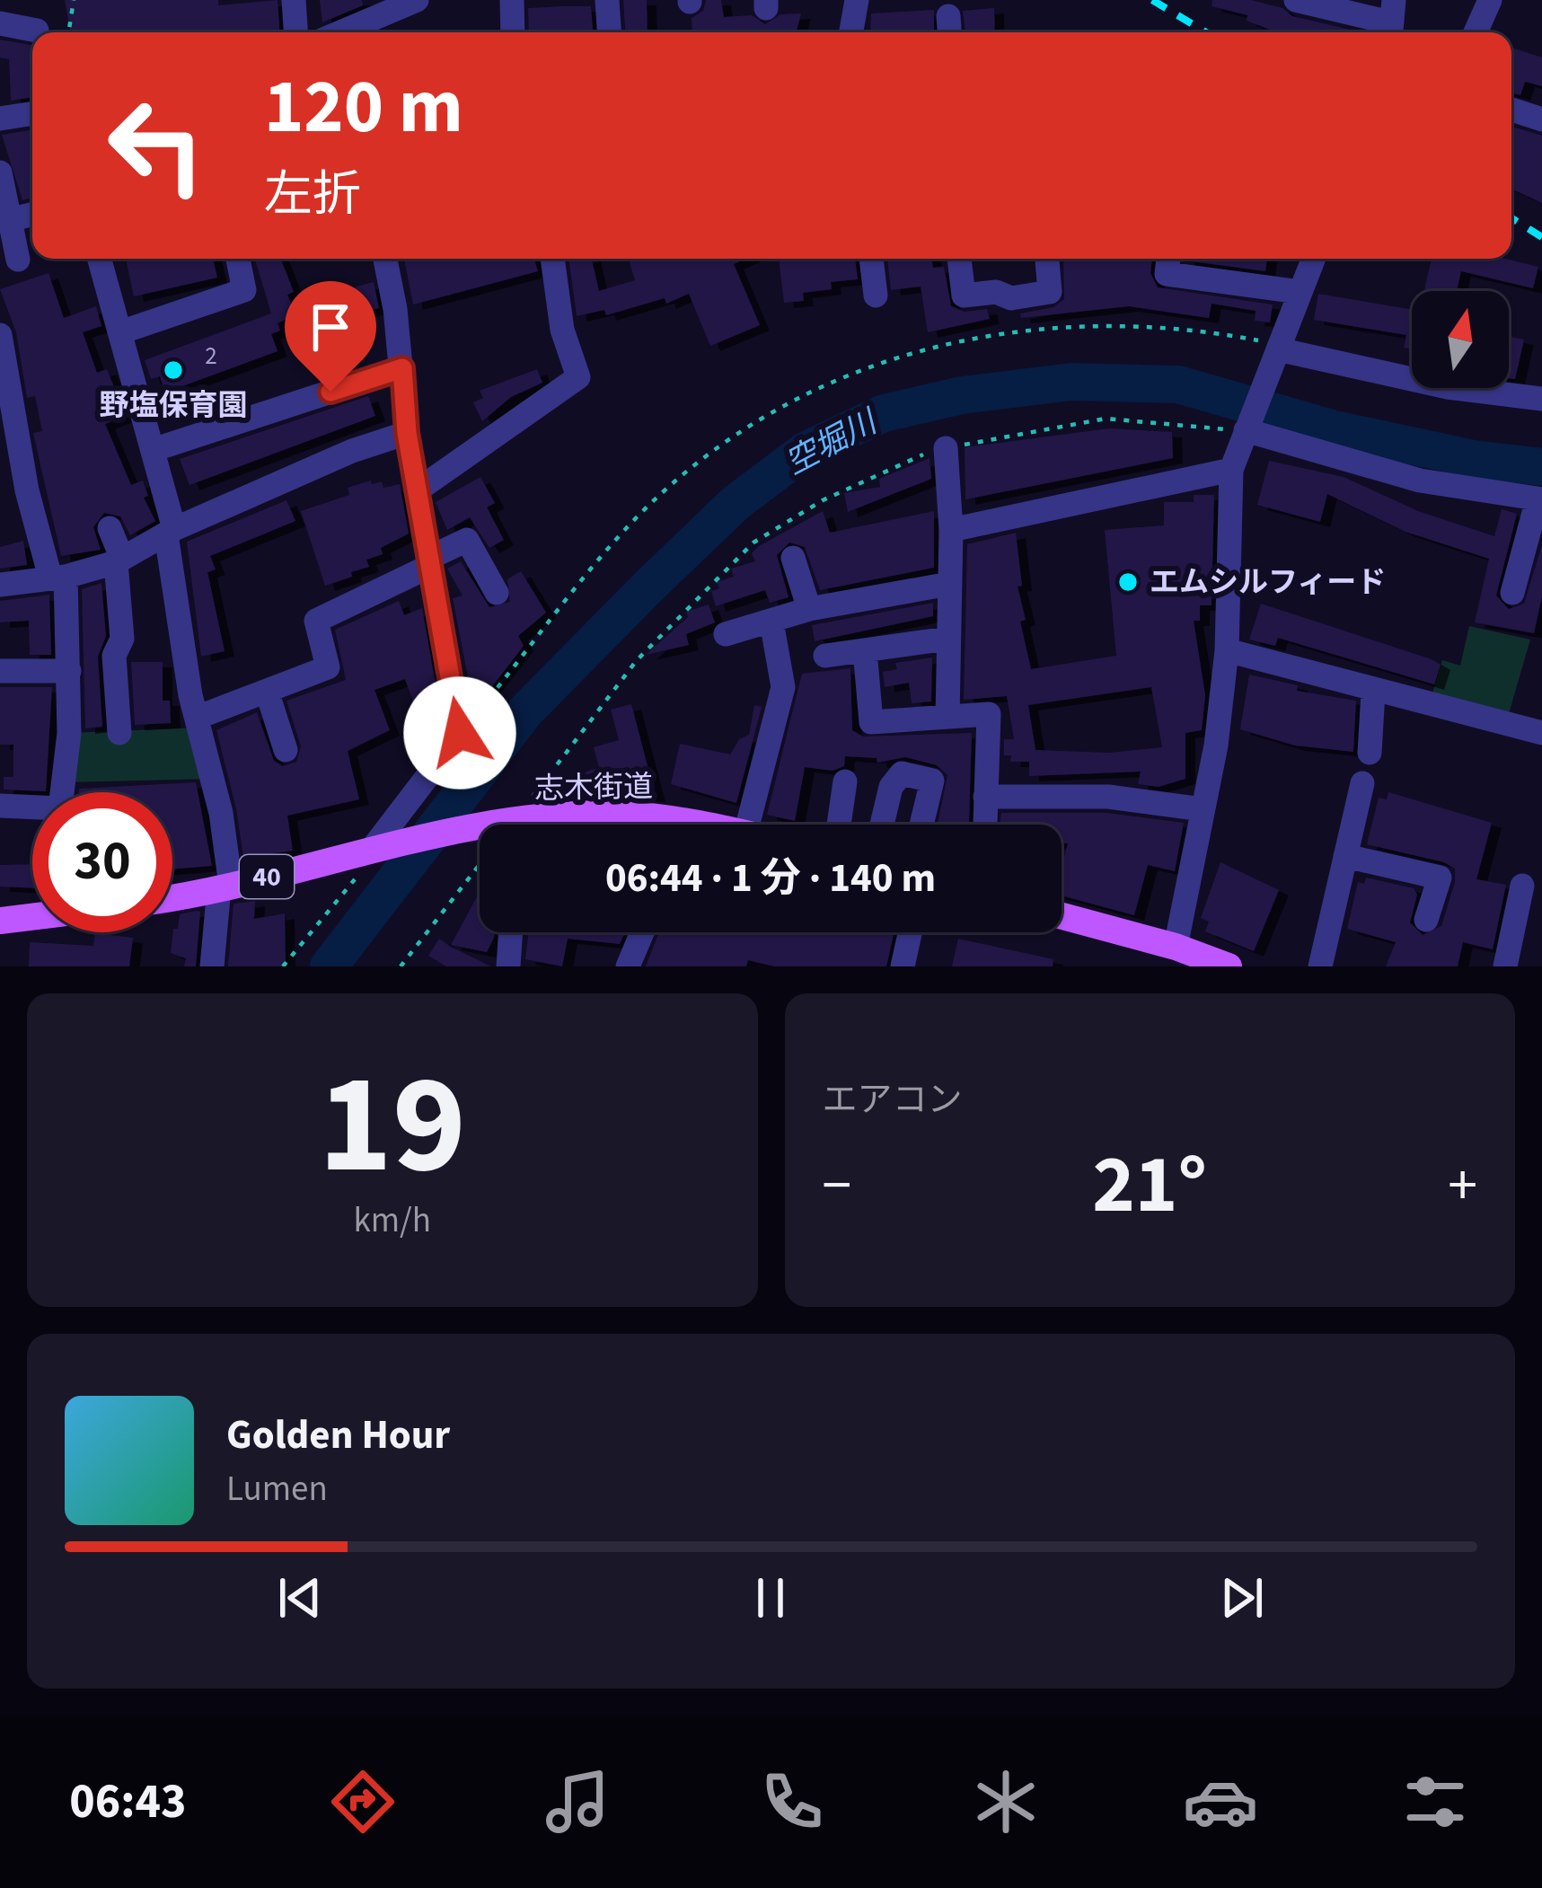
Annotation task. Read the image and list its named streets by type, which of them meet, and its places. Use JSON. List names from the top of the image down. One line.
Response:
{"streets":{"main road":["志木街道","40"]},"water":["空堀川"],"places":["野塩保育園","エムシルフィード"],"house_numbers":["2"],"north":"top","page":{"turn":["120 m","左折"],"limit":"30","trip":"06:44 · 1 分 · 140 m","tile":[["19","km/h"],"エアコン"],"heat":["−","21°","+"],"song":["Golden Hour","Lumen"],"tabs":"06:43"}}
